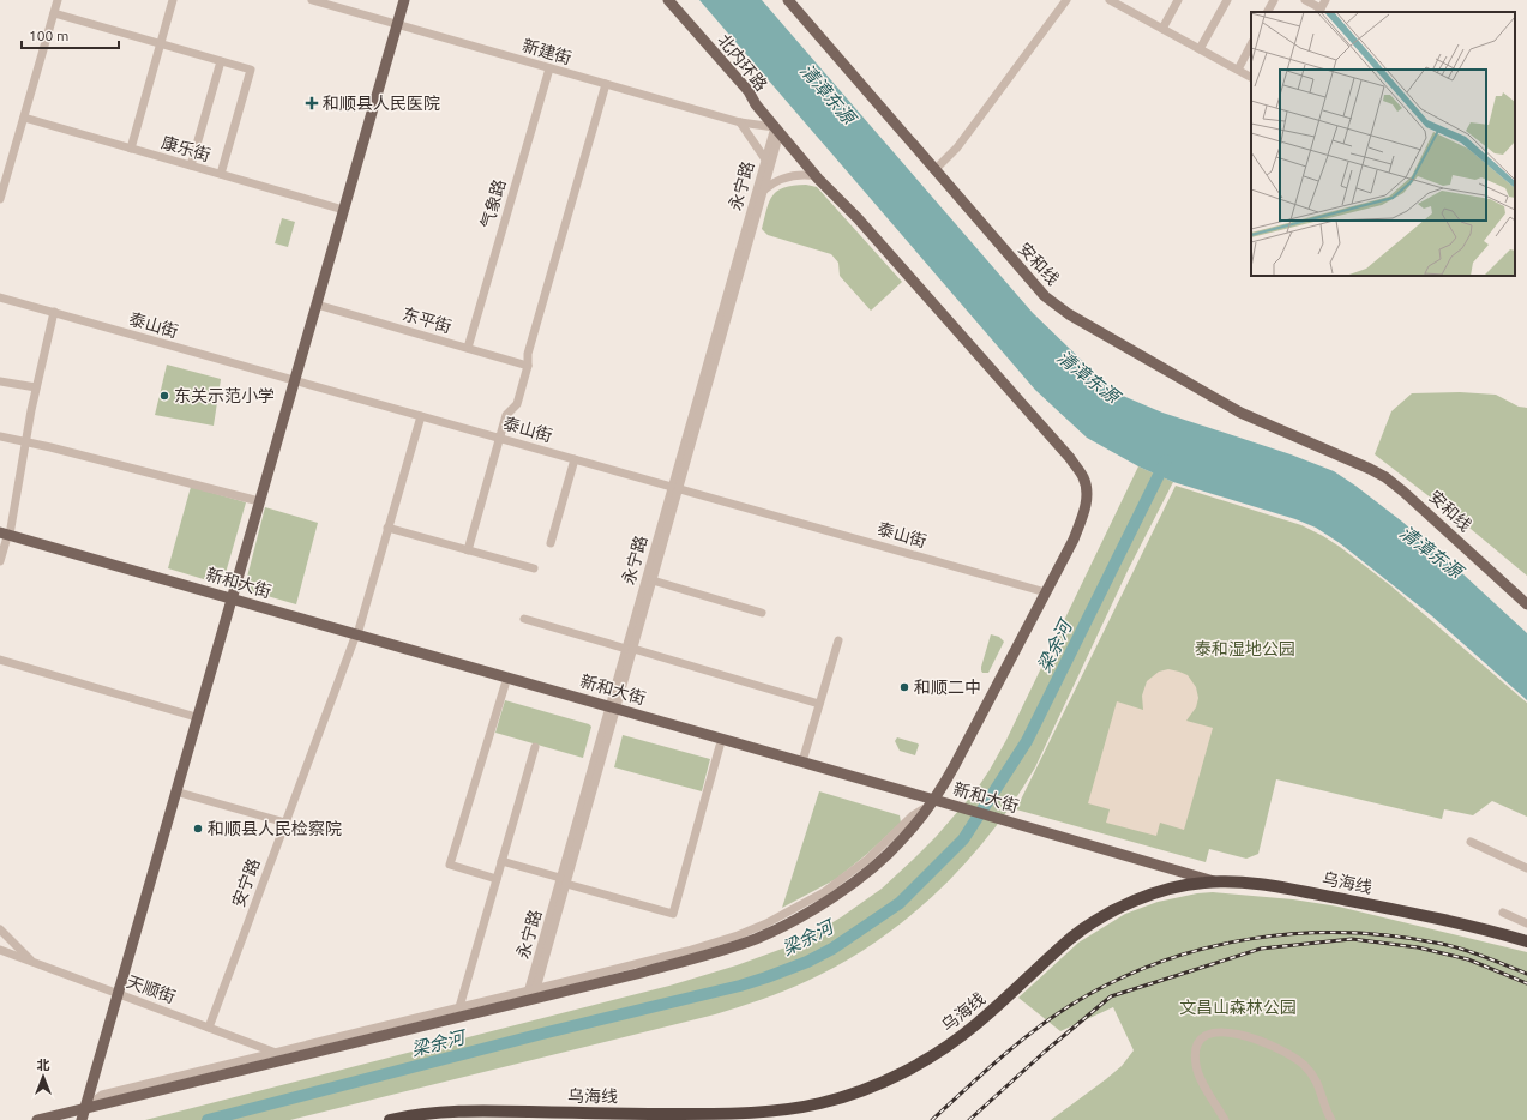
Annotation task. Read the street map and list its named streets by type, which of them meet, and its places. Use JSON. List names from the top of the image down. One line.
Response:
{"streets":{"highway":["乌海线"],"main road":["北内环路","安和线","新和大街"],"street":["新建街","康乐街","永宁路","气象路","东平街","泰山街","安宁路","天顺街"]},"crossings":[["新建街","永宁路"],["新建街","气象路"],["永宁路","泰山街"],["永宁路","新和大街"],["气象路","东平街"],["泰山街","安宁路"],["新和大街","安宁路"],["新和大街","乌海线"],["安宁路","天顺街"]],"water":["清漳东源","梁余河"],"parks":["泰和湿地公园","文昌山森林公园"],"places":{"health":["和顺县人民医院"],"other":["东关示范小学","和顺二中","和顺县人民检察院"]},"scale_bar":"100 m","north":"top"}
